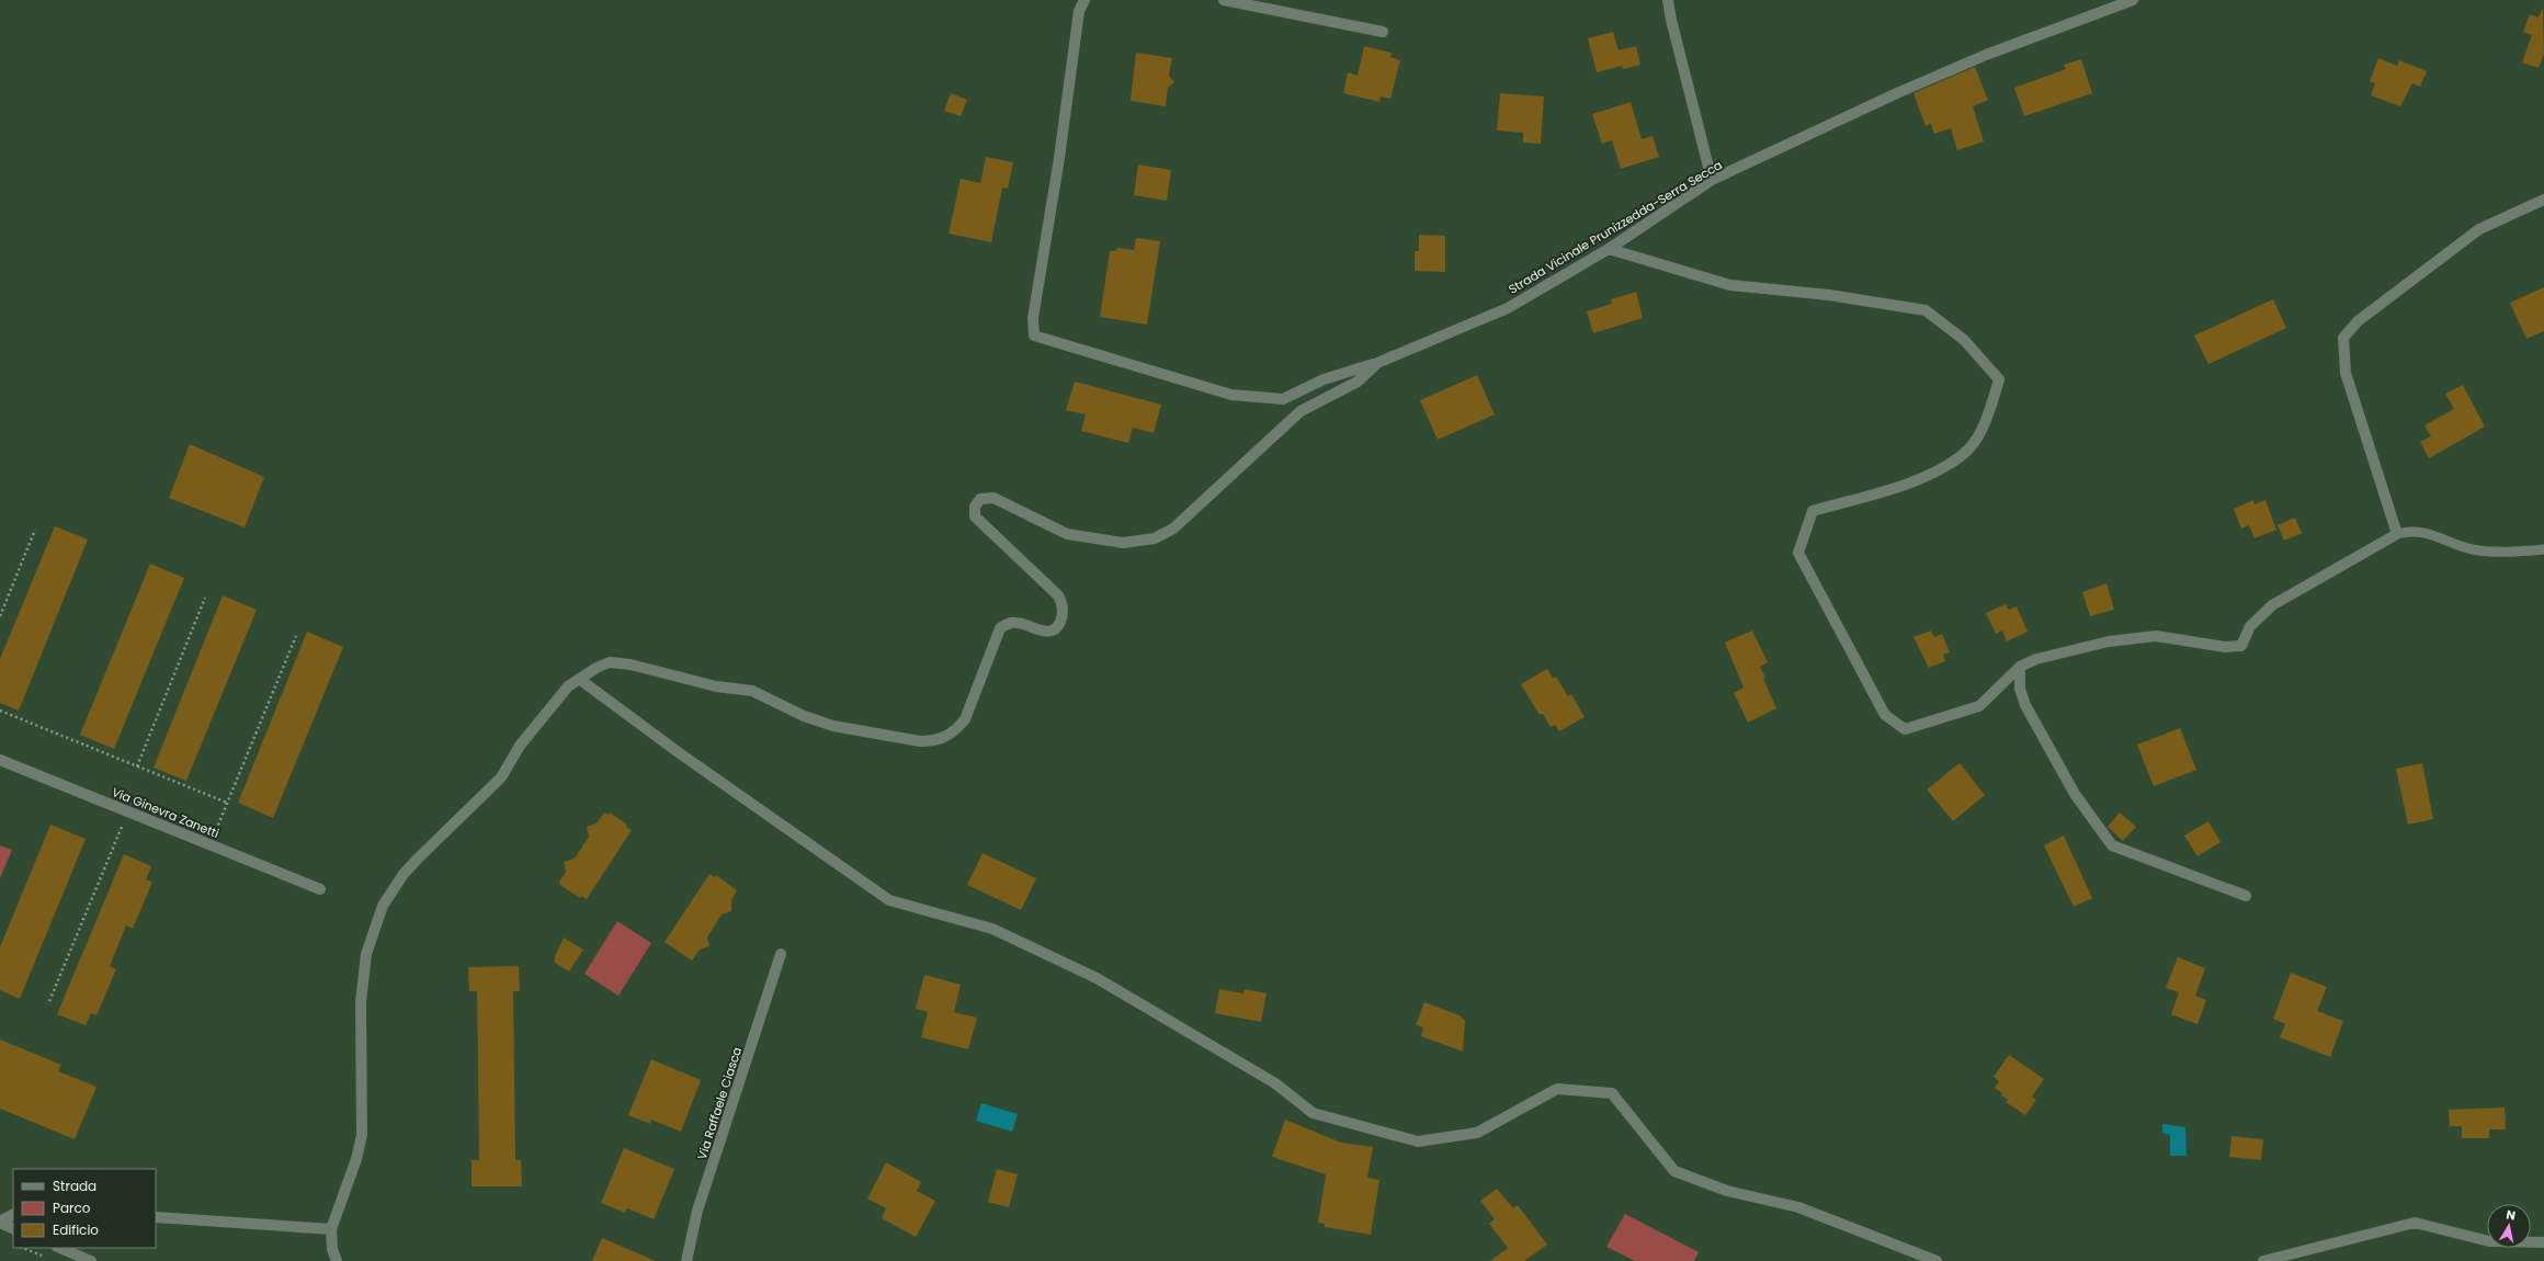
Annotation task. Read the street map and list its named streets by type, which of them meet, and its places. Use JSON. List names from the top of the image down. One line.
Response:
{"streets":{"street":["Strada Vicinale Prunizzedda-Serra Secca","Via Ginevra Zanetti","Via Raffaele Ciasca"]},"legend":["Strada","Parco","Edificio"],"north":"top"}
